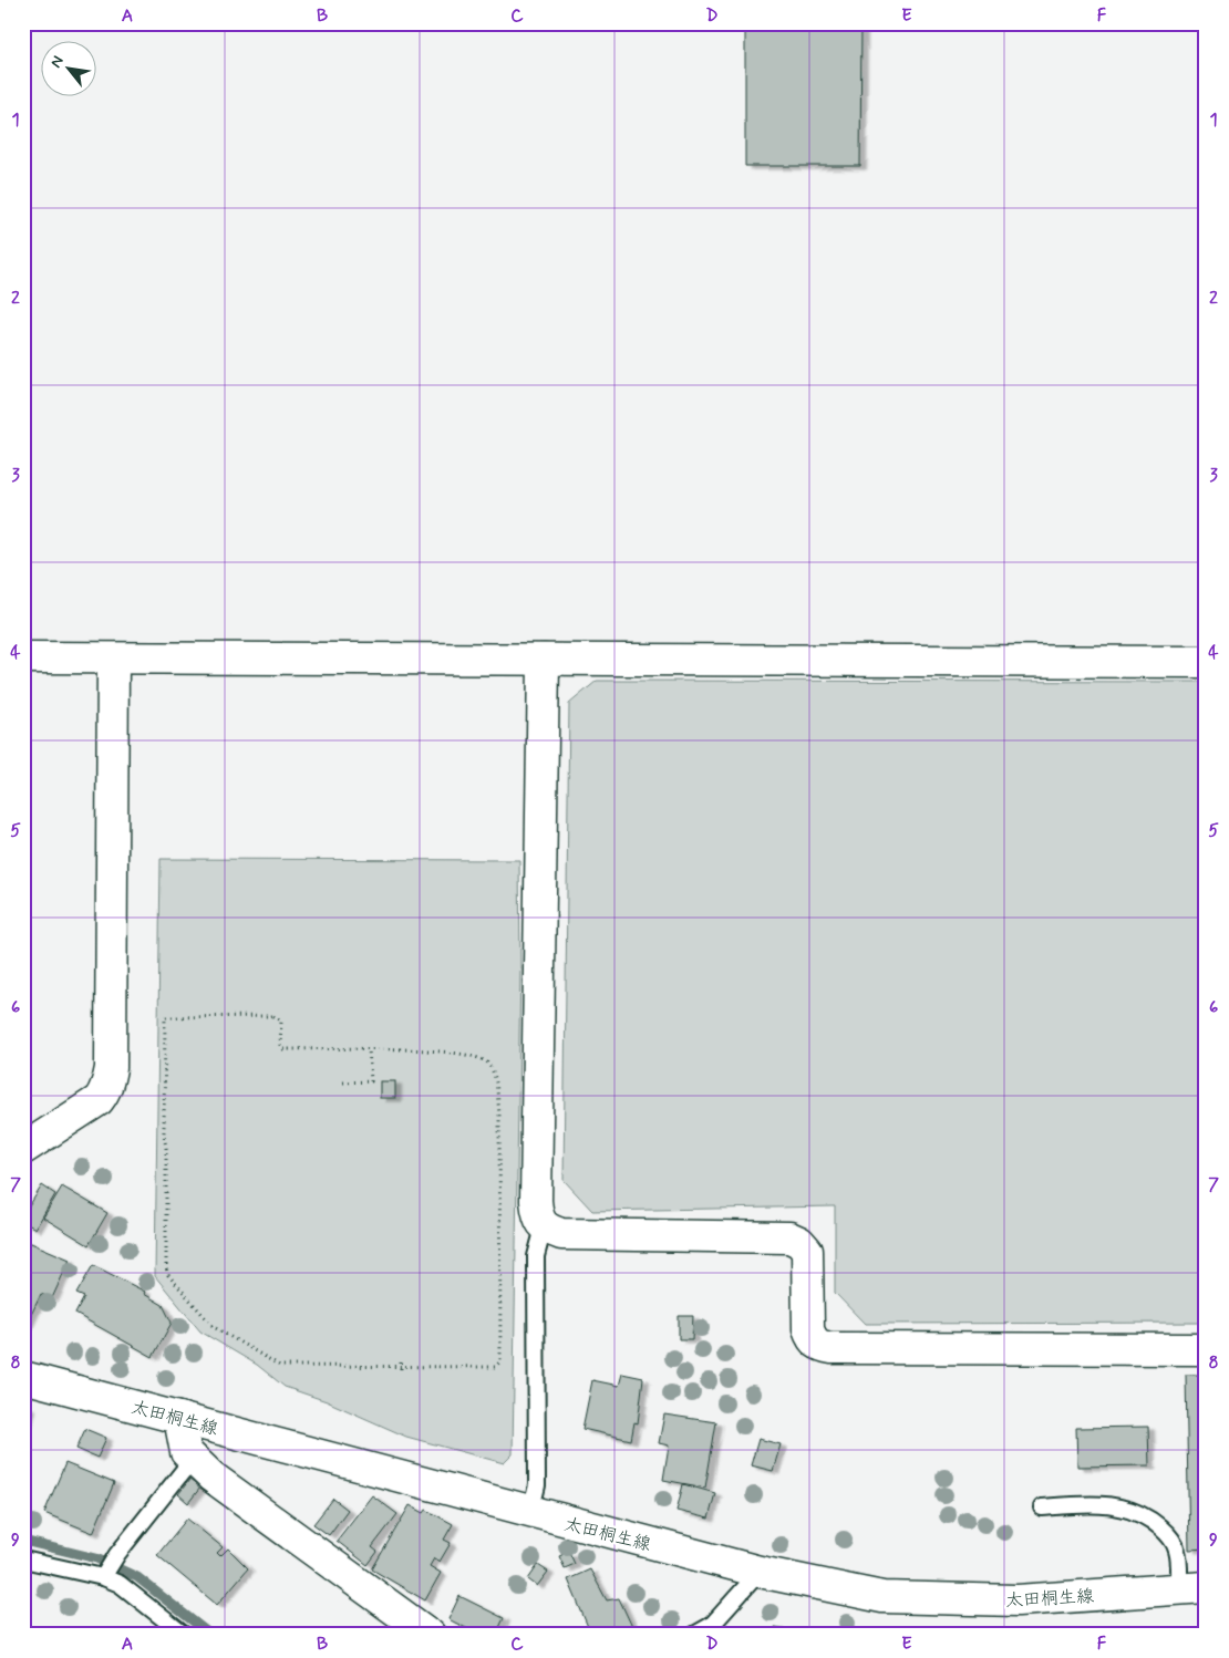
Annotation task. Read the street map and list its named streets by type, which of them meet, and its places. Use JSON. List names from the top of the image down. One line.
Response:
{"streets":{"street":["太田桐生線"]},"north":"top left","grid":{"columns":["A","B","C","D","E","F"],"rows":["1","2","3","4","5","6","7","8","9"]}}
